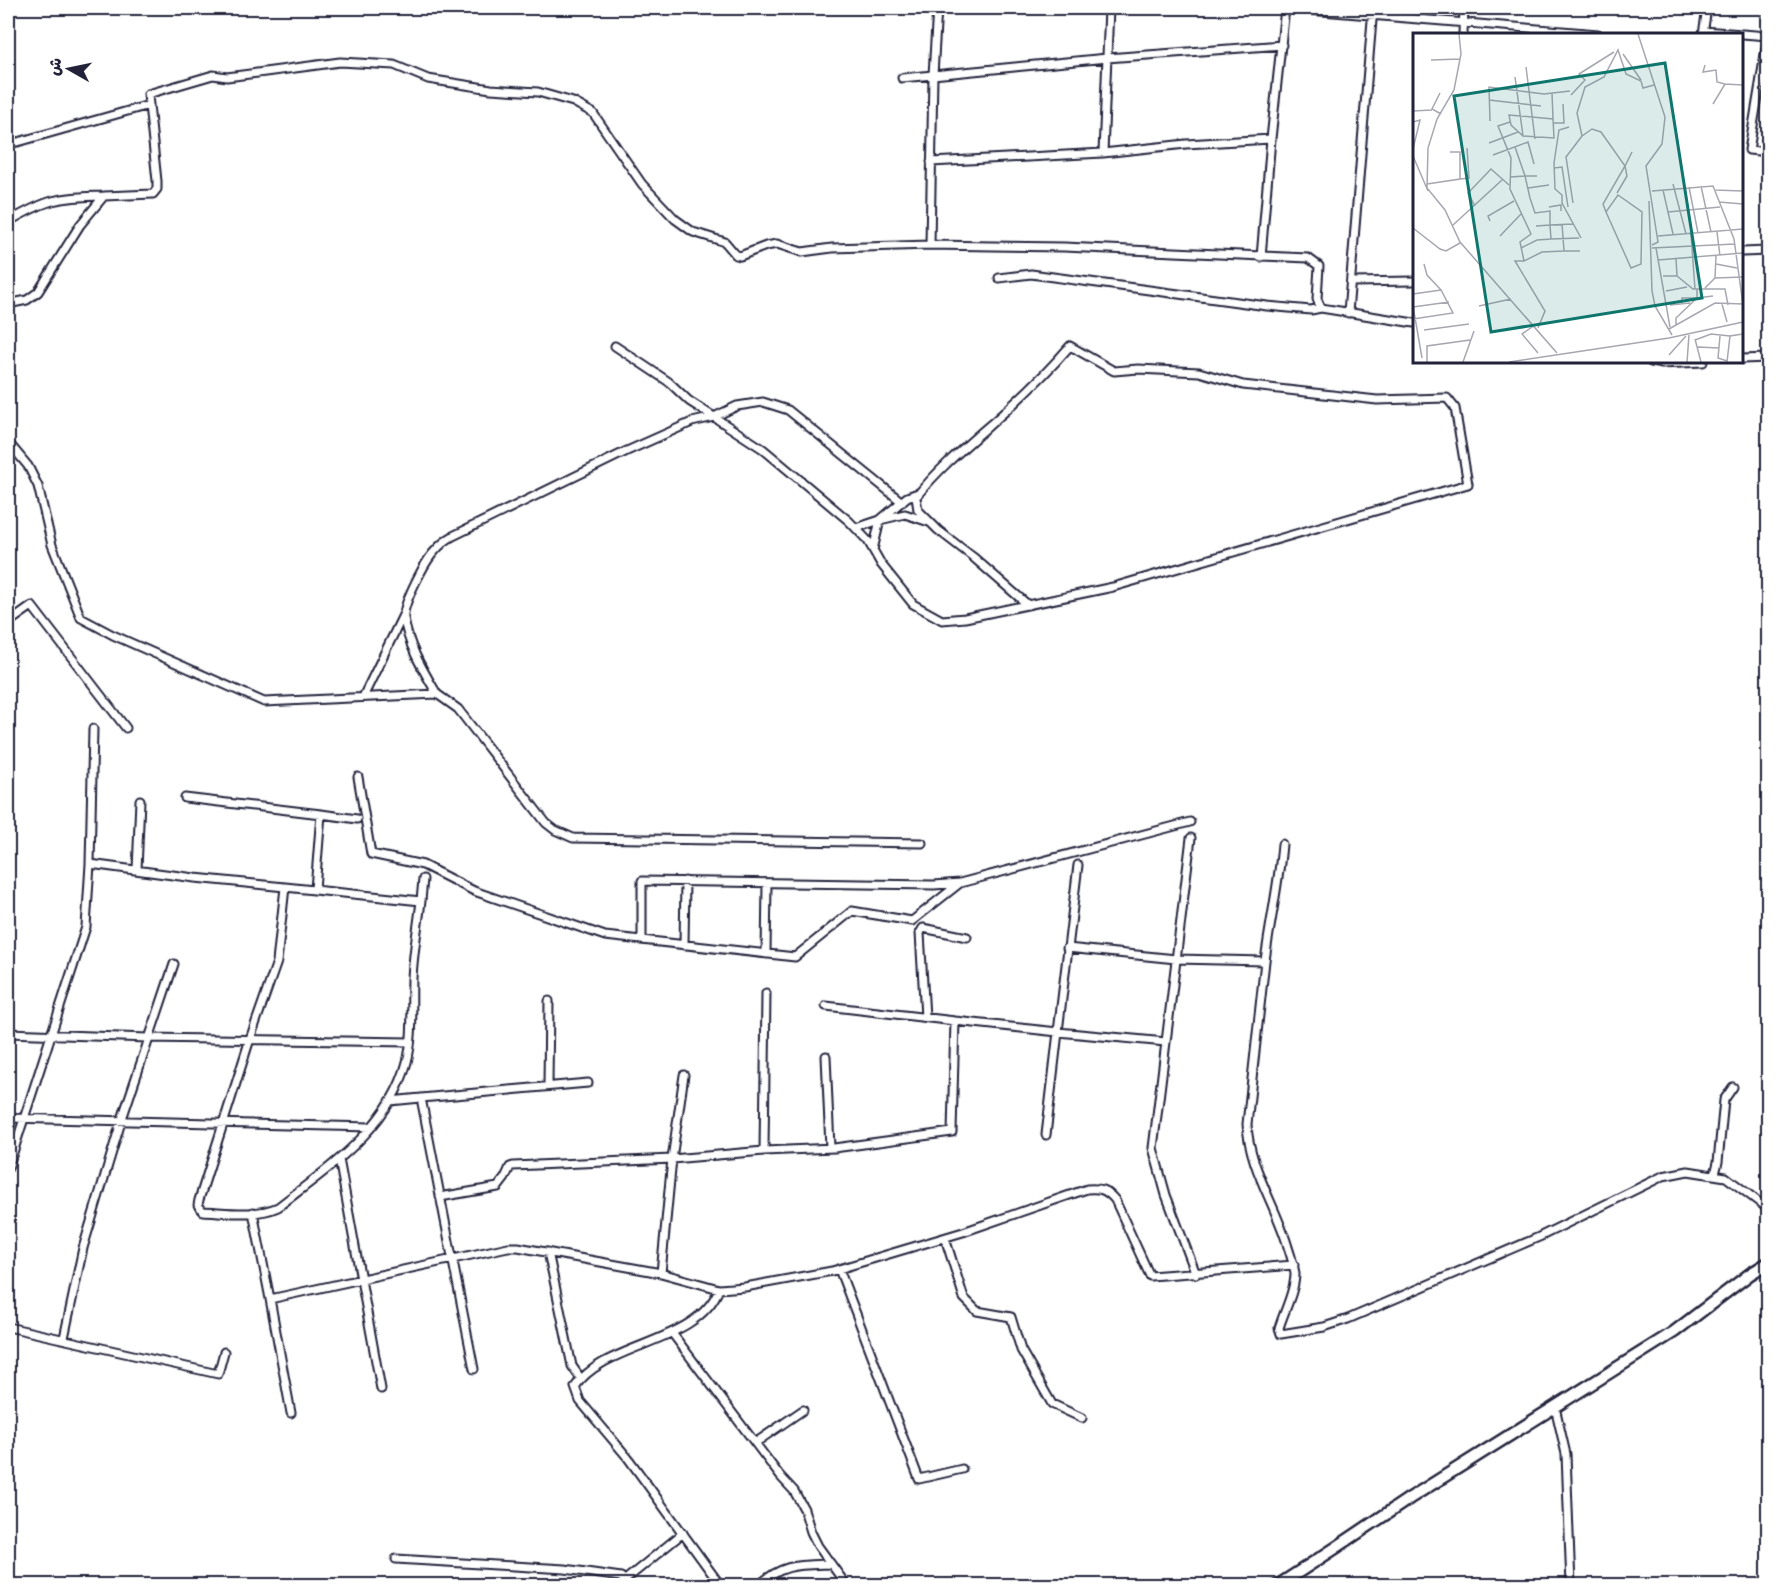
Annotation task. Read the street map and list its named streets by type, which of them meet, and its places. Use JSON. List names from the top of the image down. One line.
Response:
{"north":"left"}
